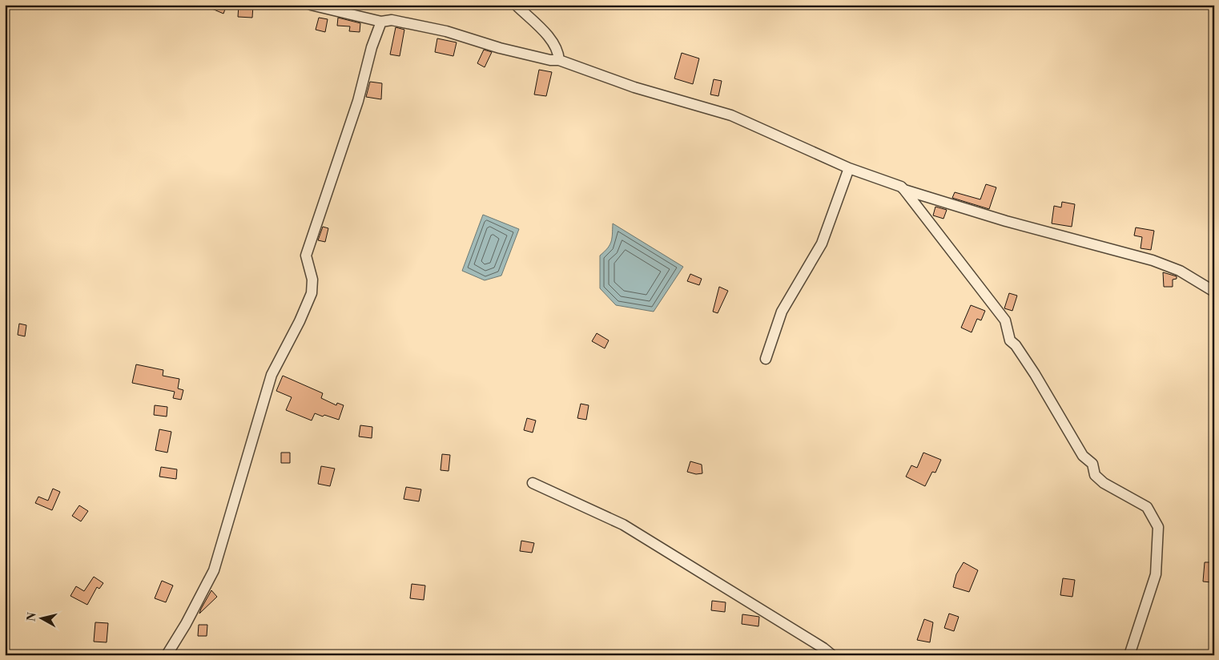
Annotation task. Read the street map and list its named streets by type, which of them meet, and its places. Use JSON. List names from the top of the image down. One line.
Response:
{"north":"left"}
